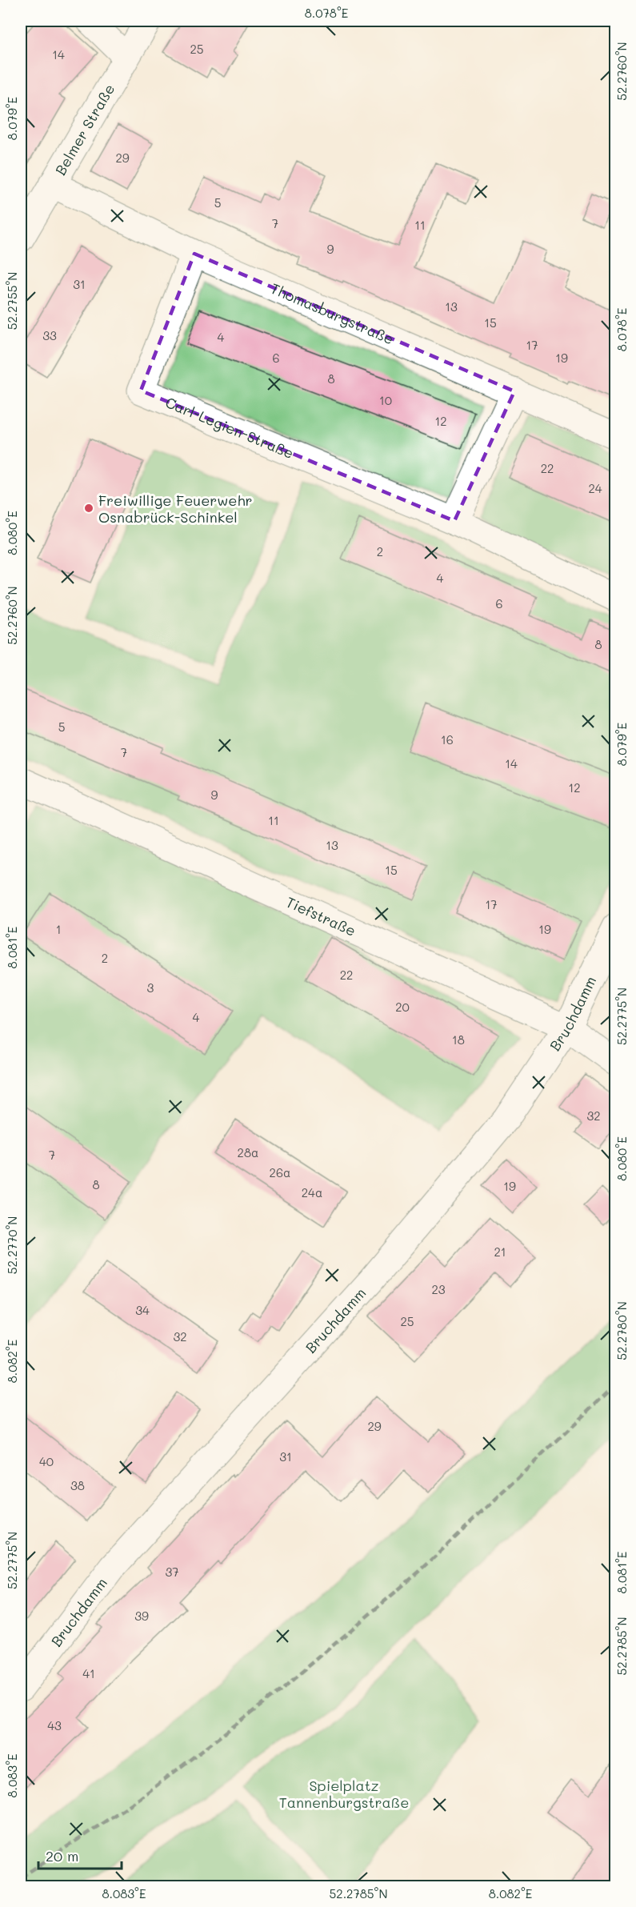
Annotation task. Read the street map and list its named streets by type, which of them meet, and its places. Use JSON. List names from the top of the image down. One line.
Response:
{"streets":{"street":["Belmer Straße","Thomasburgstraße","Carl-Legien-Straße","Tiefstraße","Bruchdamm"]},"crossings":[["Belmer Straße","Thomasburgstraße"],["Thomasburgstraße","Carl-Legien-Straße"],["Tiefstraße","Bruchdamm"]],"parks":["Spielplatz Tannenburgstraße"],"places":["Freiwillige Feuerwehr Osnabrück-Schinkel"],"house_numbers":["25","14","29","5","7","11","9","31","13","15","33","4","17","6","19","8","10","12","22","24","2","4","6","8","5","16","7","14","12","9","11","13","15","17","1","19","2","22","3","20","4","18","32","28a","7","26a","8","19","24a","21","23","34","25","32","29","31","40","38","37","39","41","43"],"scale_bar":"20 m","coordinates":["8.078°E","52.2760°N","8.079°E","52.2755°N","8.080°E","8.081°E","52.2775°N","52.2770°N","52.2780°N","8.082°E","52.2785°N","8.083°E"]}
